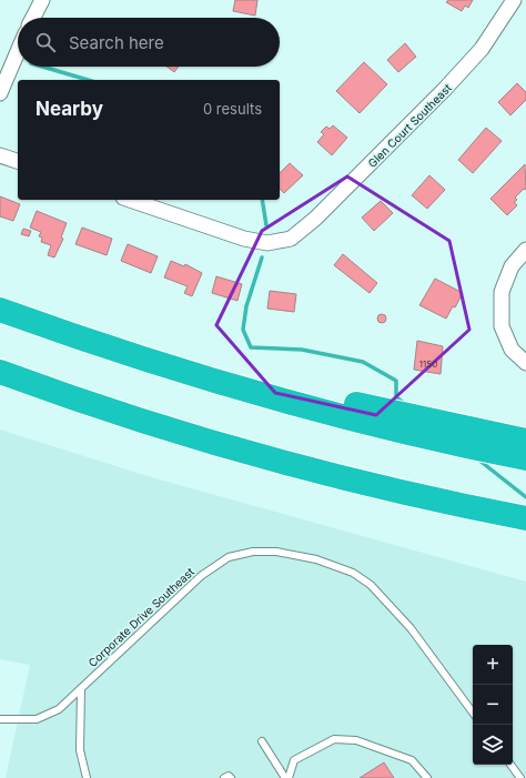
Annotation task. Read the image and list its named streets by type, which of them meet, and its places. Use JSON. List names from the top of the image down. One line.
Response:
{"streets":{"street":["Glen Court Southeast"],"lane":["Corporate Drive Southeast"]},"house_numbers":["1150"],"page":{"search":"Search here","heading":["Nearby","0 results"],"map_buttons":["+","−"]}}
